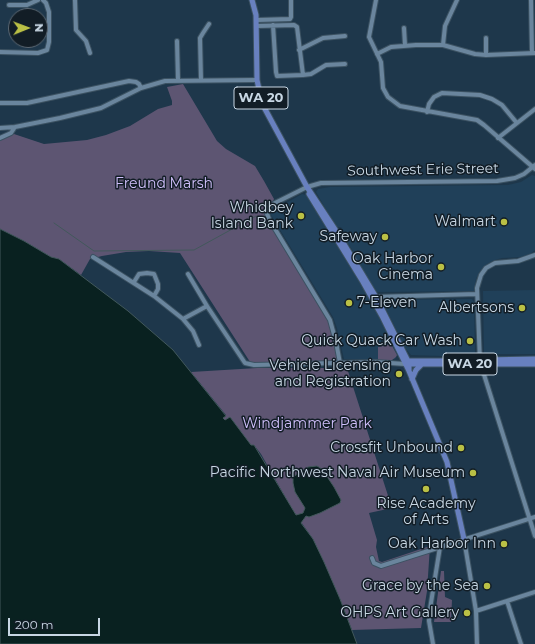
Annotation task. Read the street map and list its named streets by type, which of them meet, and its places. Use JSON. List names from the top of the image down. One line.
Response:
{"streets":{"main road":["WA 20"],"street":["Southwest Erie Street"]},"crossings":[["WA 20","Southwest Erie Street"]],"parks":["Freund Marsh","Windjammer Park"],"places":["Whidbey Island Bank","Walmart","Safeway","Oak Harbor Cinema","7-Eleven","Albertsons","Quick Quack Car Wash","Vehicle Licensing and Registration","Crossfit Unbound","Pacific Northwest Naval Air Museum","Rise Academy of Arts","Oak Harbor Inn","Grace by the Sea","OHPS Art Gallery"],"scale_bar":"200 m","north":"right"}
